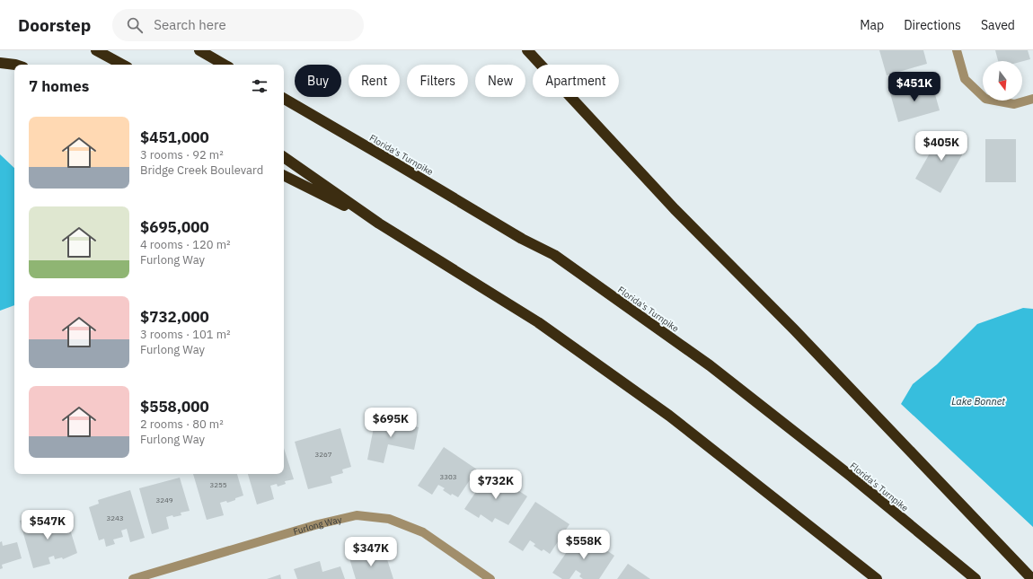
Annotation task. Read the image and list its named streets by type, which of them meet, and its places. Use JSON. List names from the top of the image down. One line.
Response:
{"streets":{"highway":["Florida's Turnpike"],"street":["Furlong Way"]},"water":["Lake Bonnet"],"house_numbers":["3267","3303","3255","3249","3243"],"north":"bottom","page":{"header":"Doorstep","search":"Search here","nav":["Map","Directions","Saved"],"chip":["Buy","Rent","Filters","New","Apartment"],"heading":"7 homes","price":["$451K","$405K","$695K","$732K","$547K","$558K","$347K"],"list":[{"name":"$451,000","note":"3 rooms · 92 m² · Bridge Creek Boulevard"},{"name":"$695,000","note":"4 rooms · 120 m² · Furlong Way"},{"name":"$732,000","note":"3 rooms · 101 m² · Furlong Way"},{"name":"$558,000","note":"2 rooms · 80 m² · Furlong Way"}]}}
